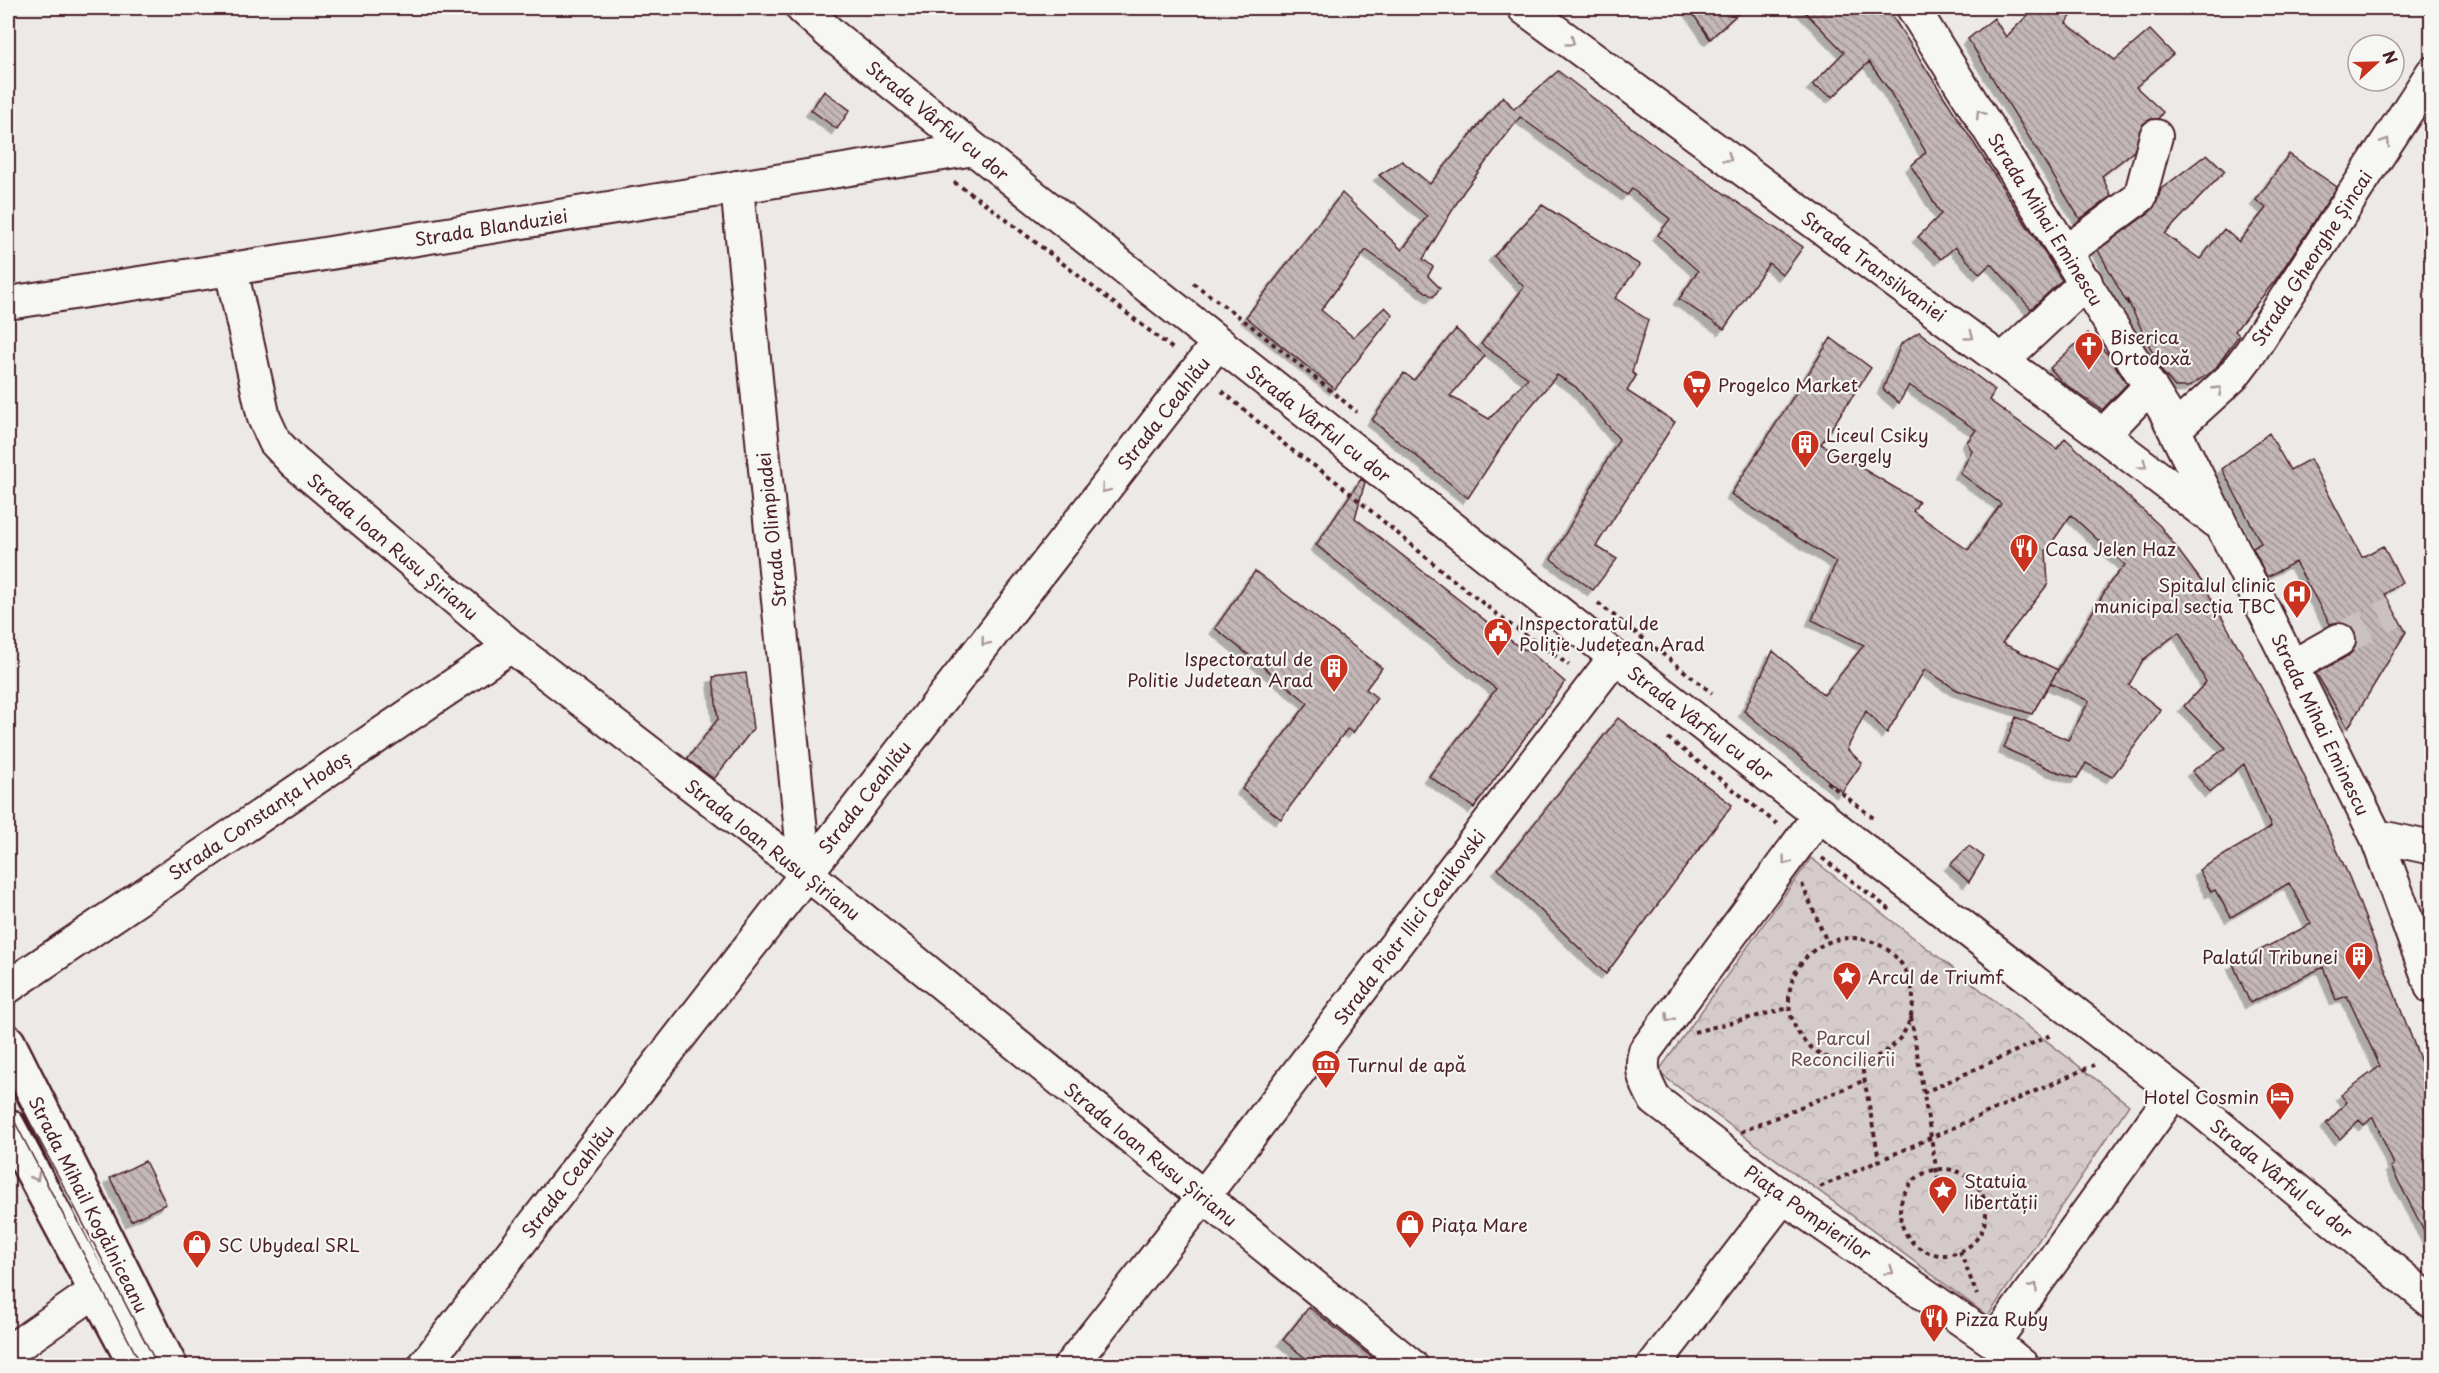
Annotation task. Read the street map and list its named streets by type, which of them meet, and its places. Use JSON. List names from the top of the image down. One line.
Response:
{"streets":{"main road":["Strada Mihail Kogălniceanu"],"street":["Strada Vârful cu dor","Strada Mihai Eminescu","Strada Blanduziei","Strada Gheorghe Șincai","Strada Transilvaniei","Strada Ceahlău","Strada Olimpiadei","Strada Ioan Rusu Șirianu","Strada Constanța Hodoș","Strada Piotr Ilici Ceaikovski","Piața Pompierilor"]},"crossings":[["Strada Vârful cu dor","Strada Blanduziei"],["Strada Vârful cu dor","Strada Ceahlău"],["Strada Vârful cu dor","Strada Piotr Ilici Ceaikovski"],["Strada Vârful cu dor","Piața Pompierilor"],["Strada Mihai Eminescu","Strada Gheorghe Șincai"],["Strada Mihai Eminescu","Strada Transilvaniei"],["Strada Blanduziei","Strada Olimpiadei"],["Strada Blanduziei","Strada Ioan Rusu Șirianu"],["Strada Ceahlău","Strada Olimpiadei"],["Strada Ceahlău","Strada Ioan Rusu Șirianu"],["Strada Olimpiadei","Strada Ioan Rusu Șirianu"],["Strada Ioan Rusu Șirianu","Strada Constanța Hodoș"],["Strada Ioan Rusu Șirianu","Strada Piotr Ilici Ceaikovski"]],"one_way":["Strada Transilvaniei","Strada Ceahlău"],"parks":["Parcul Reconcilierii"],"places":{"church":["Biserica Ortodoxă"],"supermarket":["Progelco Market"],"building":["Liceul Csiky Gergely","Ispectoratul de Politie Judetean Arad","Palatul Tribunei"],"restaurant":["Casa Jelen Haz","Pizza Ruby"],"hospital":["Spitalul clinic municipal secția TBC"],"public building":["Inspectoratul de Poliție Județean Arad"],"place":["Arcul de Triumf","Statuia libertății"],"museum":["Turnul de apă"],"hotel":["Hotel Cosmin"],"shop":["Piața Mare","SC Ubydeal SRL"]},"north":"right"}
